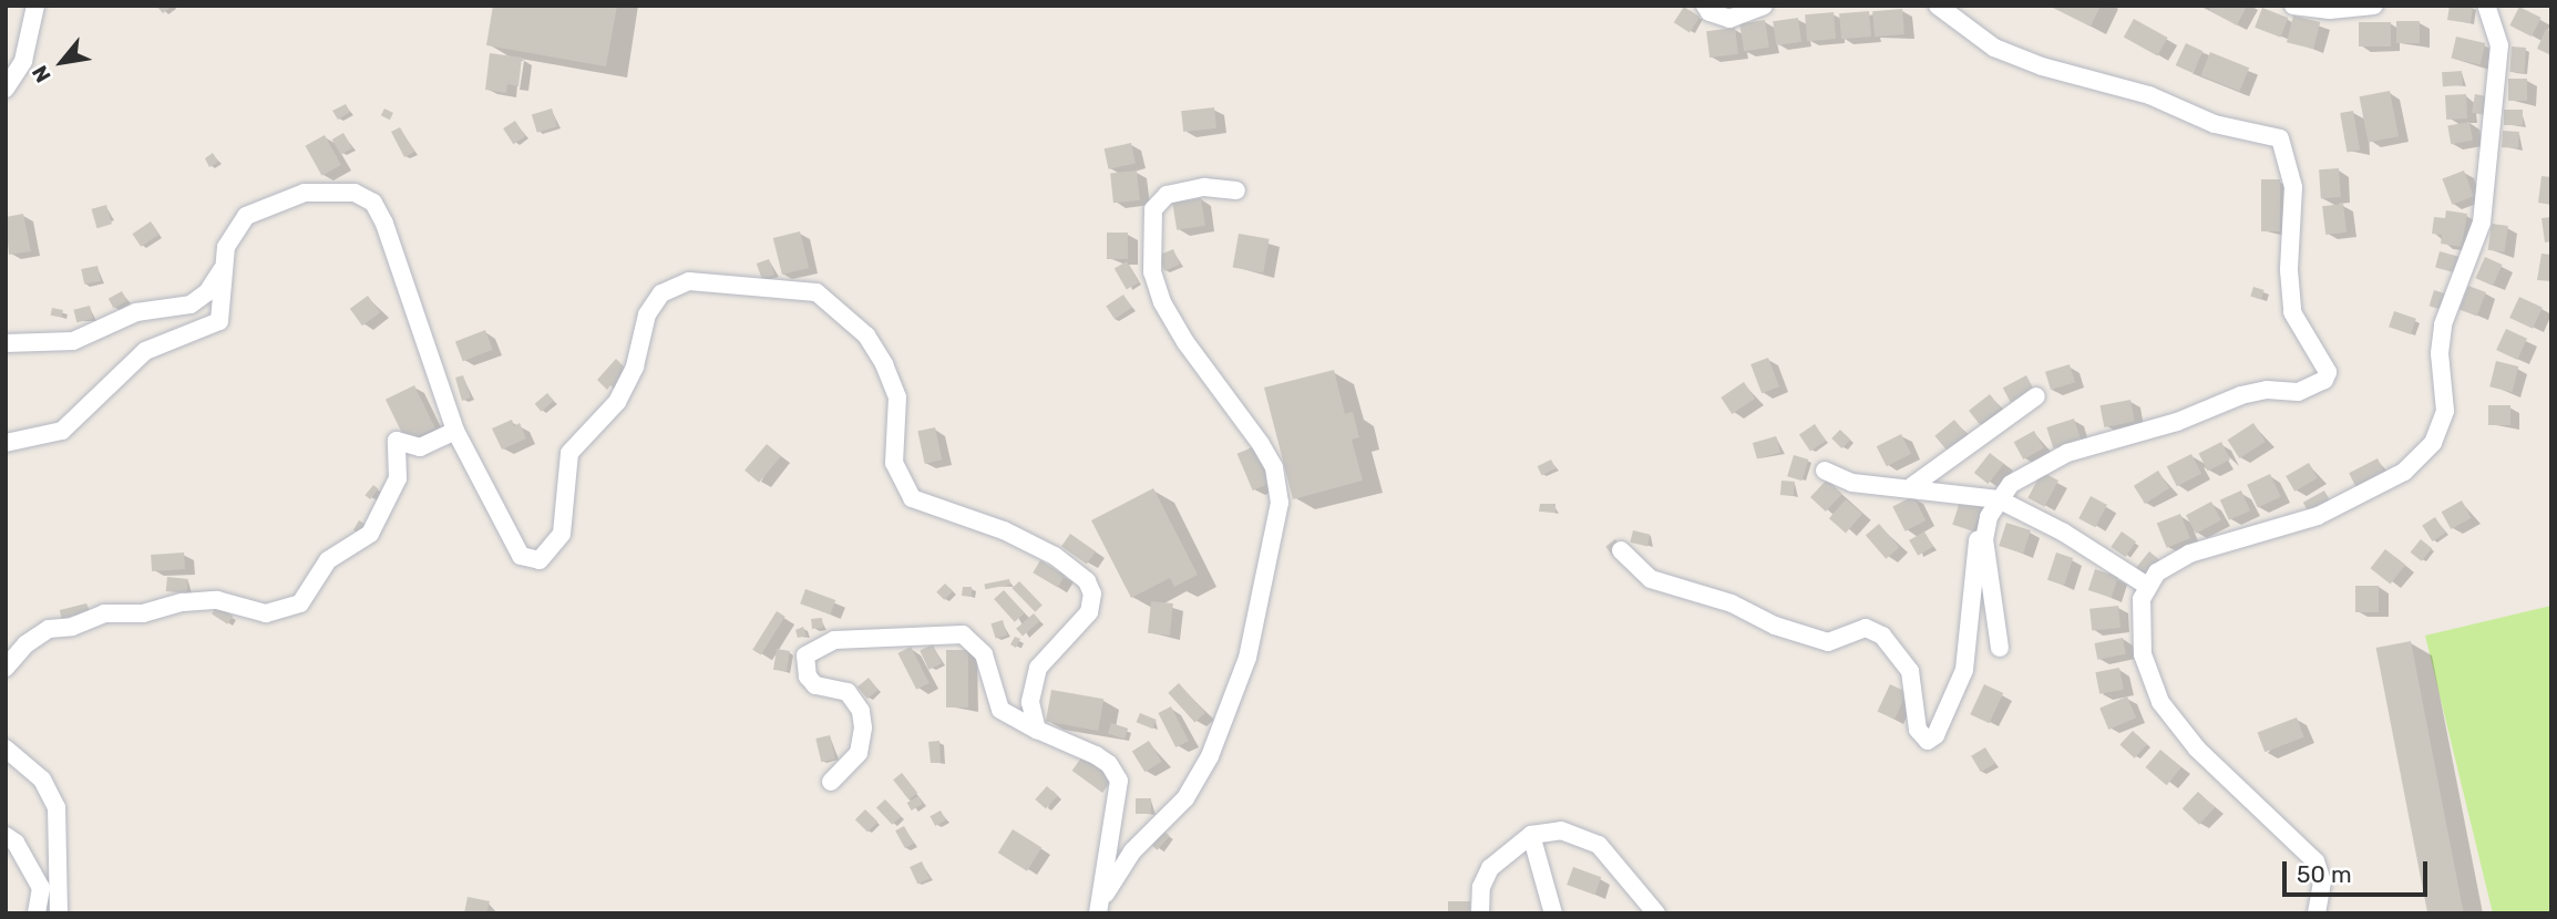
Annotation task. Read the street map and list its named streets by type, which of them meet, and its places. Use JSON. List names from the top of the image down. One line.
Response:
{"scale_bar":"50 m","north":"bottom left"}
